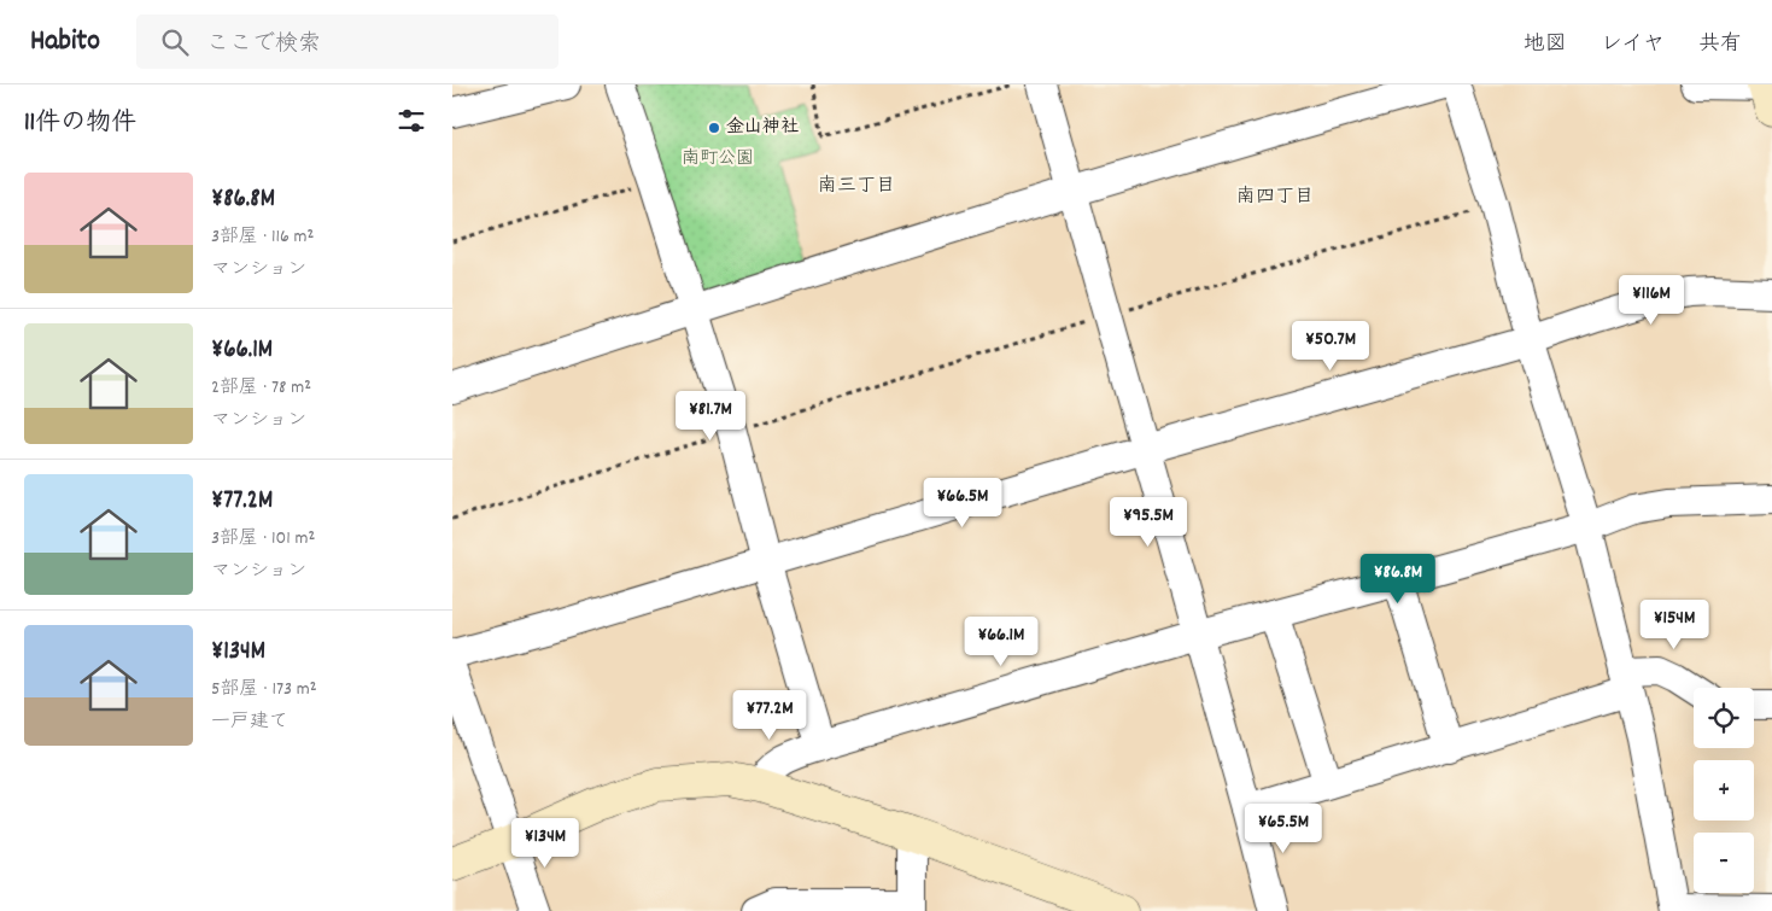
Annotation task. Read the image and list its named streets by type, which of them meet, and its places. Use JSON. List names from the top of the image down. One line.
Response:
{"districts":["南三丁目","南四丁目"],"parks":["南町公園"],"places":["金山神社"],"page":{"header":"Habito","search":"ここで検索","nav":["地図","レイヤ","共有"],"heading":"11件の物件","list":[{"name":"¥86.8M","note":"3部屋 · 116 m² · マンション"},{"name":"¥66.1M","note":"2部屋 · 78 m² · マンション"},{"name":"¥77.2M","note":"3部屋 · 101 m² · マンション"},{"name":"¥134M","note":"5部屋 · 173 m² · 一戸建て"}],"price":["¥116M","¥50.7M","¥81.7M","¥66.5M","¥95.5M","¥86.8M","¥154M","¥66.1M","¥77.2M","¥65.5M","¥134M"],"map_buttons":["+","−"]}}
